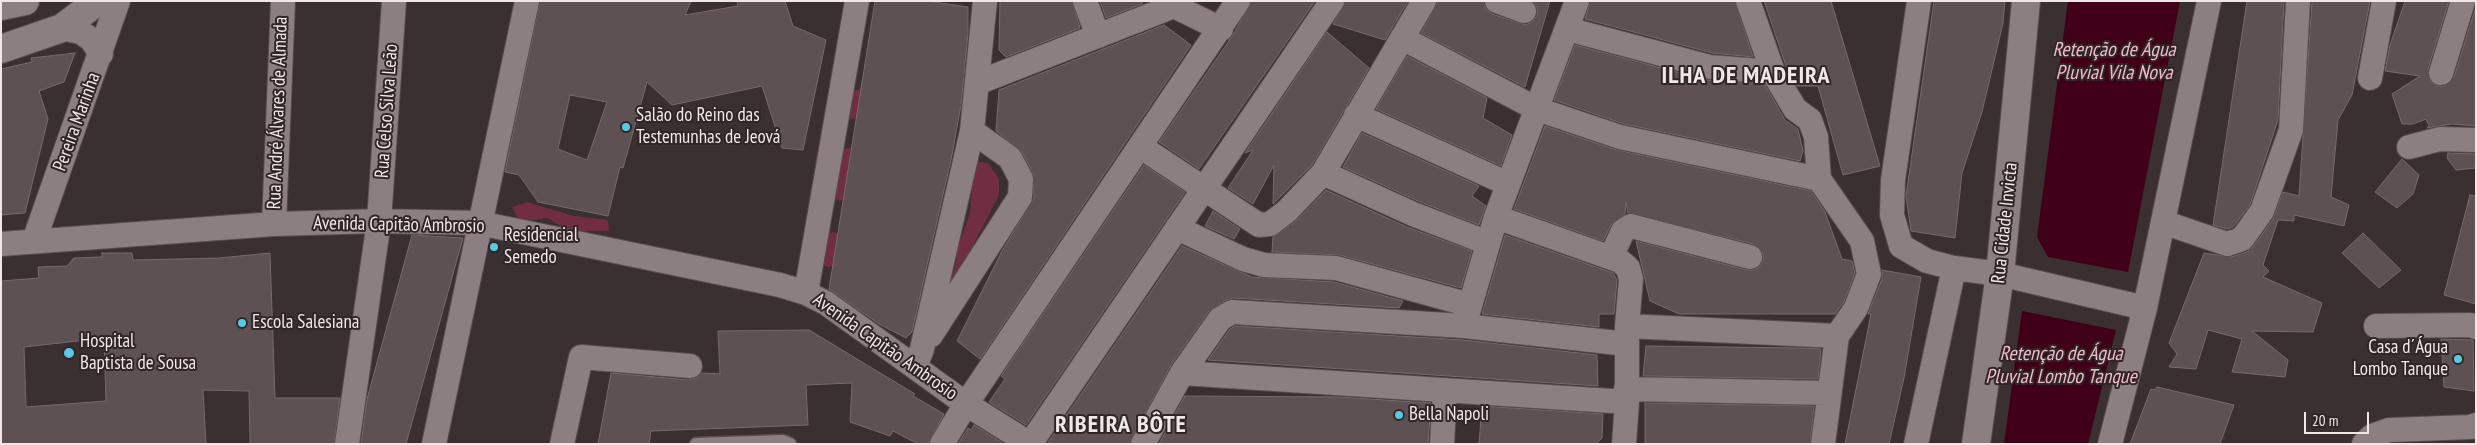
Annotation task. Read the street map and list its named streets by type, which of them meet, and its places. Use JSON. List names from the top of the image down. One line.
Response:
{"streets":{"main road":["Rua Cidade Invicta"],"street":["Rua Celso Silva Leão","Rua André Álvares de Almada","Pereira Marinha","Avenida Capitão Ambrosio"]},"crossings":[["Rua Celso Silva Leão","Avenida Capitão Ambrosio"],["Rua André Álvares de Almada","Avenida Capitão Ambrosio"],["Pereira Marinha","Avenida Capitão Ambrosio"]],"districts":["ILHA DE MADEIRA","RIBEIRA BÔTE"],"water":["Retenção de Água Pluvial Vila Nova","Retenção de Água Pluvial Lombo Tanque"],"places":["Salão do Reino das Testemunhas de Jeová","Residencial Semedo","Escola Salesiana","Hospital Baptista de Sousa","Casa d´Água Lombo Tanque","Bella Napoli"],"scale_bar":"20 m"}
